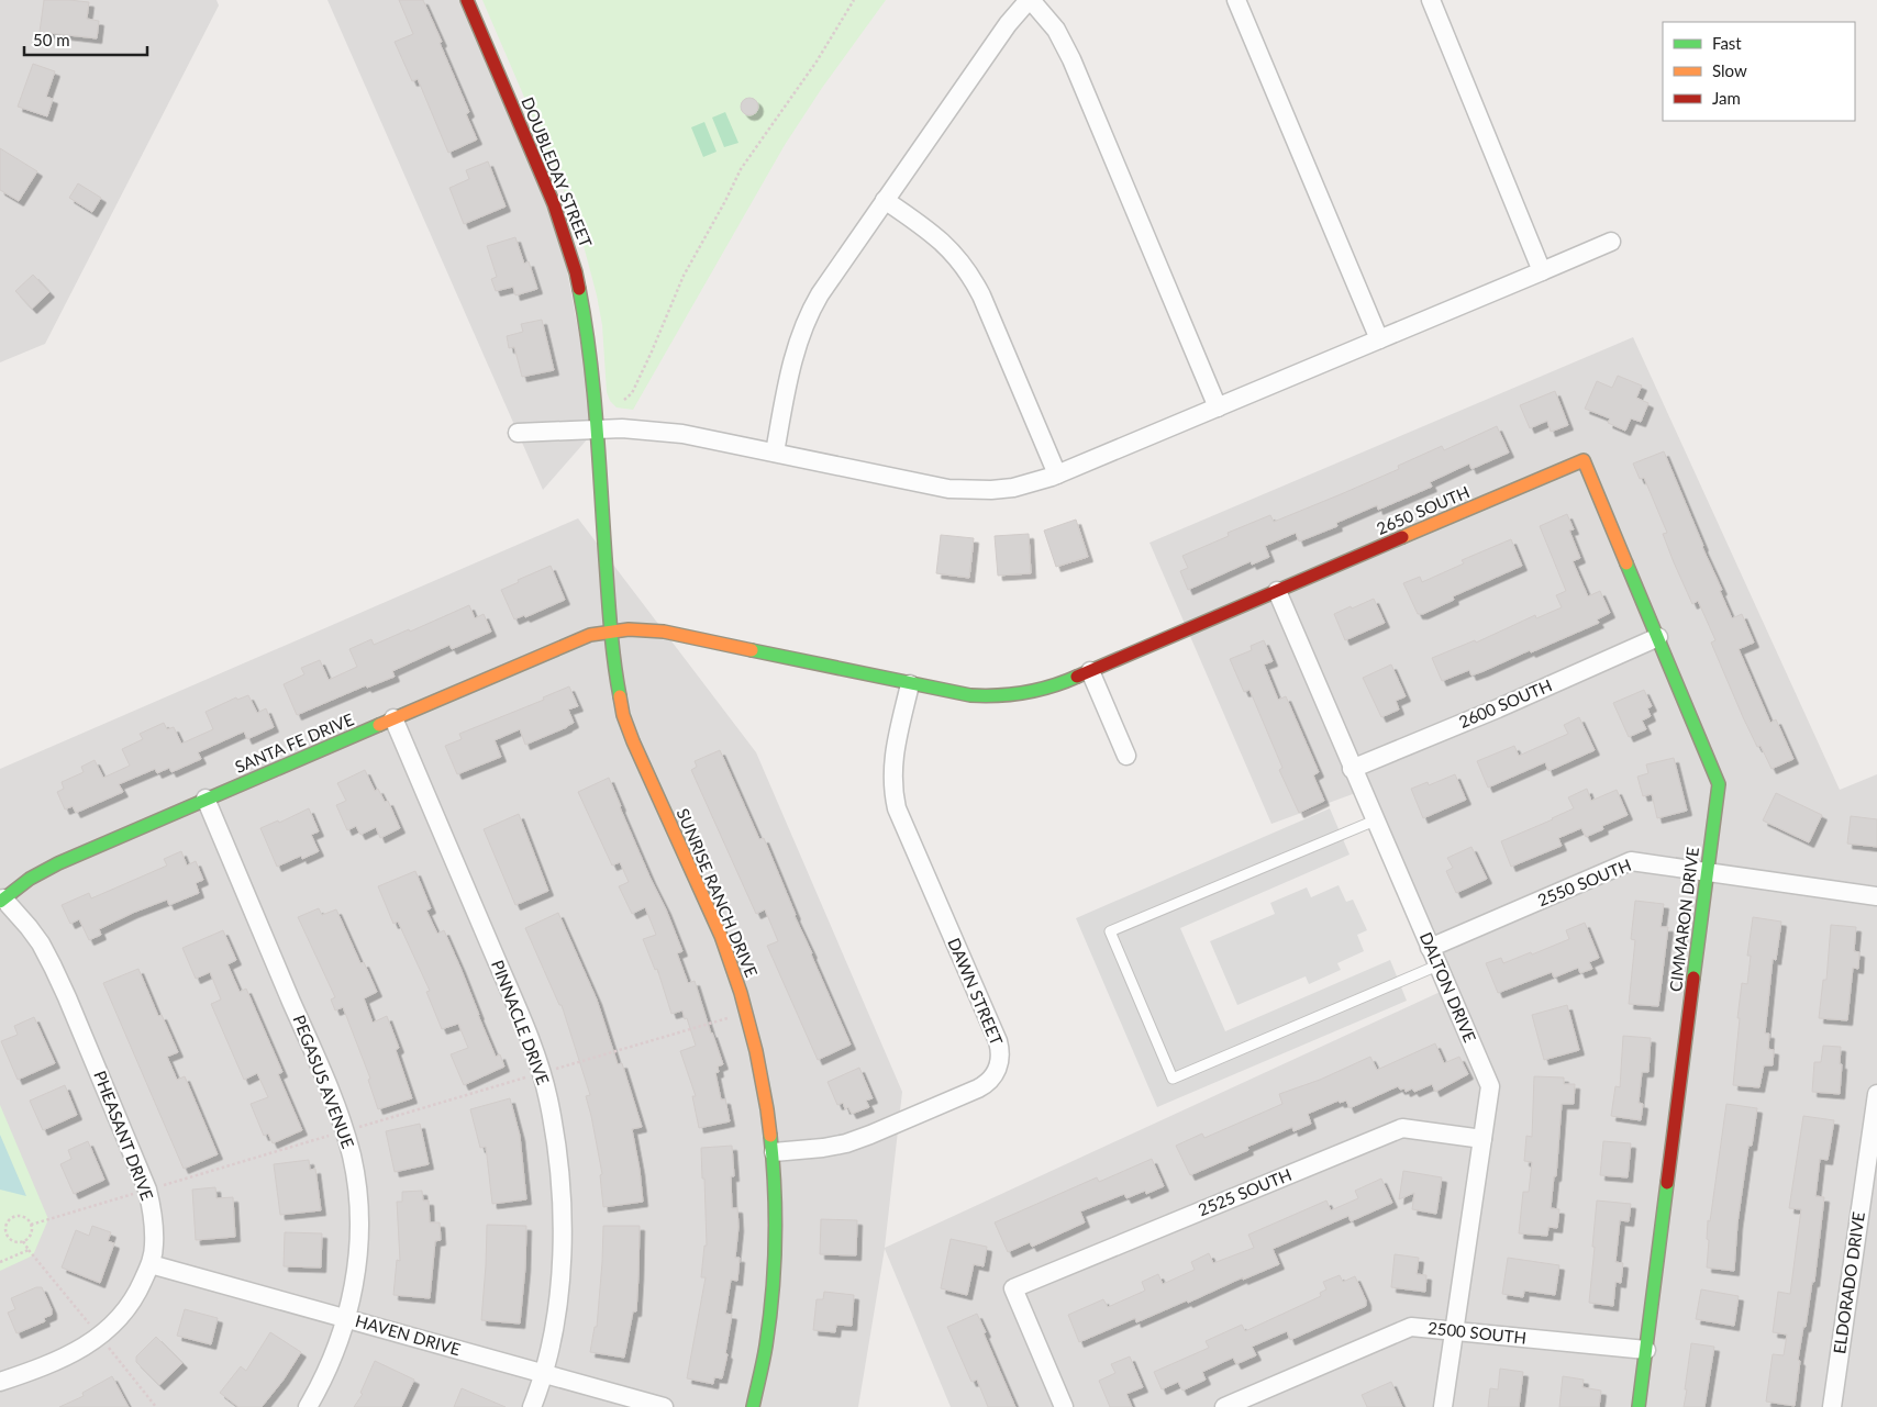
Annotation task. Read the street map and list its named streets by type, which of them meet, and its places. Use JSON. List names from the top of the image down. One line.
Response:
{"streets":{"street":["DOUBLEDAY STREET","2650 SOUTH","2600 SOUTH","SANTA FE DRIVE","2550 SOUTH","SUNRISE RANCH DRIVE","CIMMARON DRIVE","DALTON DRIVE","DAWN STREET","PINNACLE DRIVE","PEGASUS AVENUE","PHEASANT DRIVE","2525 SOUTH","ELDORADO DRIVE","2500 SOUTH","HAVEN DRIVE"]},"crossings":[["DOUBLEDAY STREET","SUNRISE RANCH DRIVE"],["2650 SOUTH","SANTA FE DRIVE"],["2650 SOUTH","CIMMARON DRIVE"],["2650 SOUTH","DALTON DRIVE"],["2650 SOUTH","DAWN STREET"],["2600 SOUTH","CIMMARON DRIVE"],["2600 SOUTH","DALTON DRIVE"],["SANTA FE DRIVE","SUNRISE RANCH DRIVE"],["SANTA FE DRIVE","DAWN STREET"],["SANTA FE DRIVE","PINNACLE DRIVE"],["SANTA FE DRIVE","PEGASUS AVENUE"],["SANTA FE DRIVE","PHEASANT DRIVE"],["2550 SOUTH","CIMMARON DRIVE"],["2550 SOUTH","DALTON DRIVE"],["SUNRISE RANCH DRIVE","DAWN STREET"],["CIMMARON DRIVE","2500 SOUTH"],["DALTON DRIVE","2525 SOUTH"],["DALTON DRIVE","2500 SOUTH"],["PINNACLE DRIVE","HAVEN DRIVE"],["PEGASUS AVENUE","HAVEN DRIVE"],["PHEASANT DRIVE","HAVEN DRIVE"]],"legend":["Fast","Slow","Jam"],"scale_bar":"50 m"}
